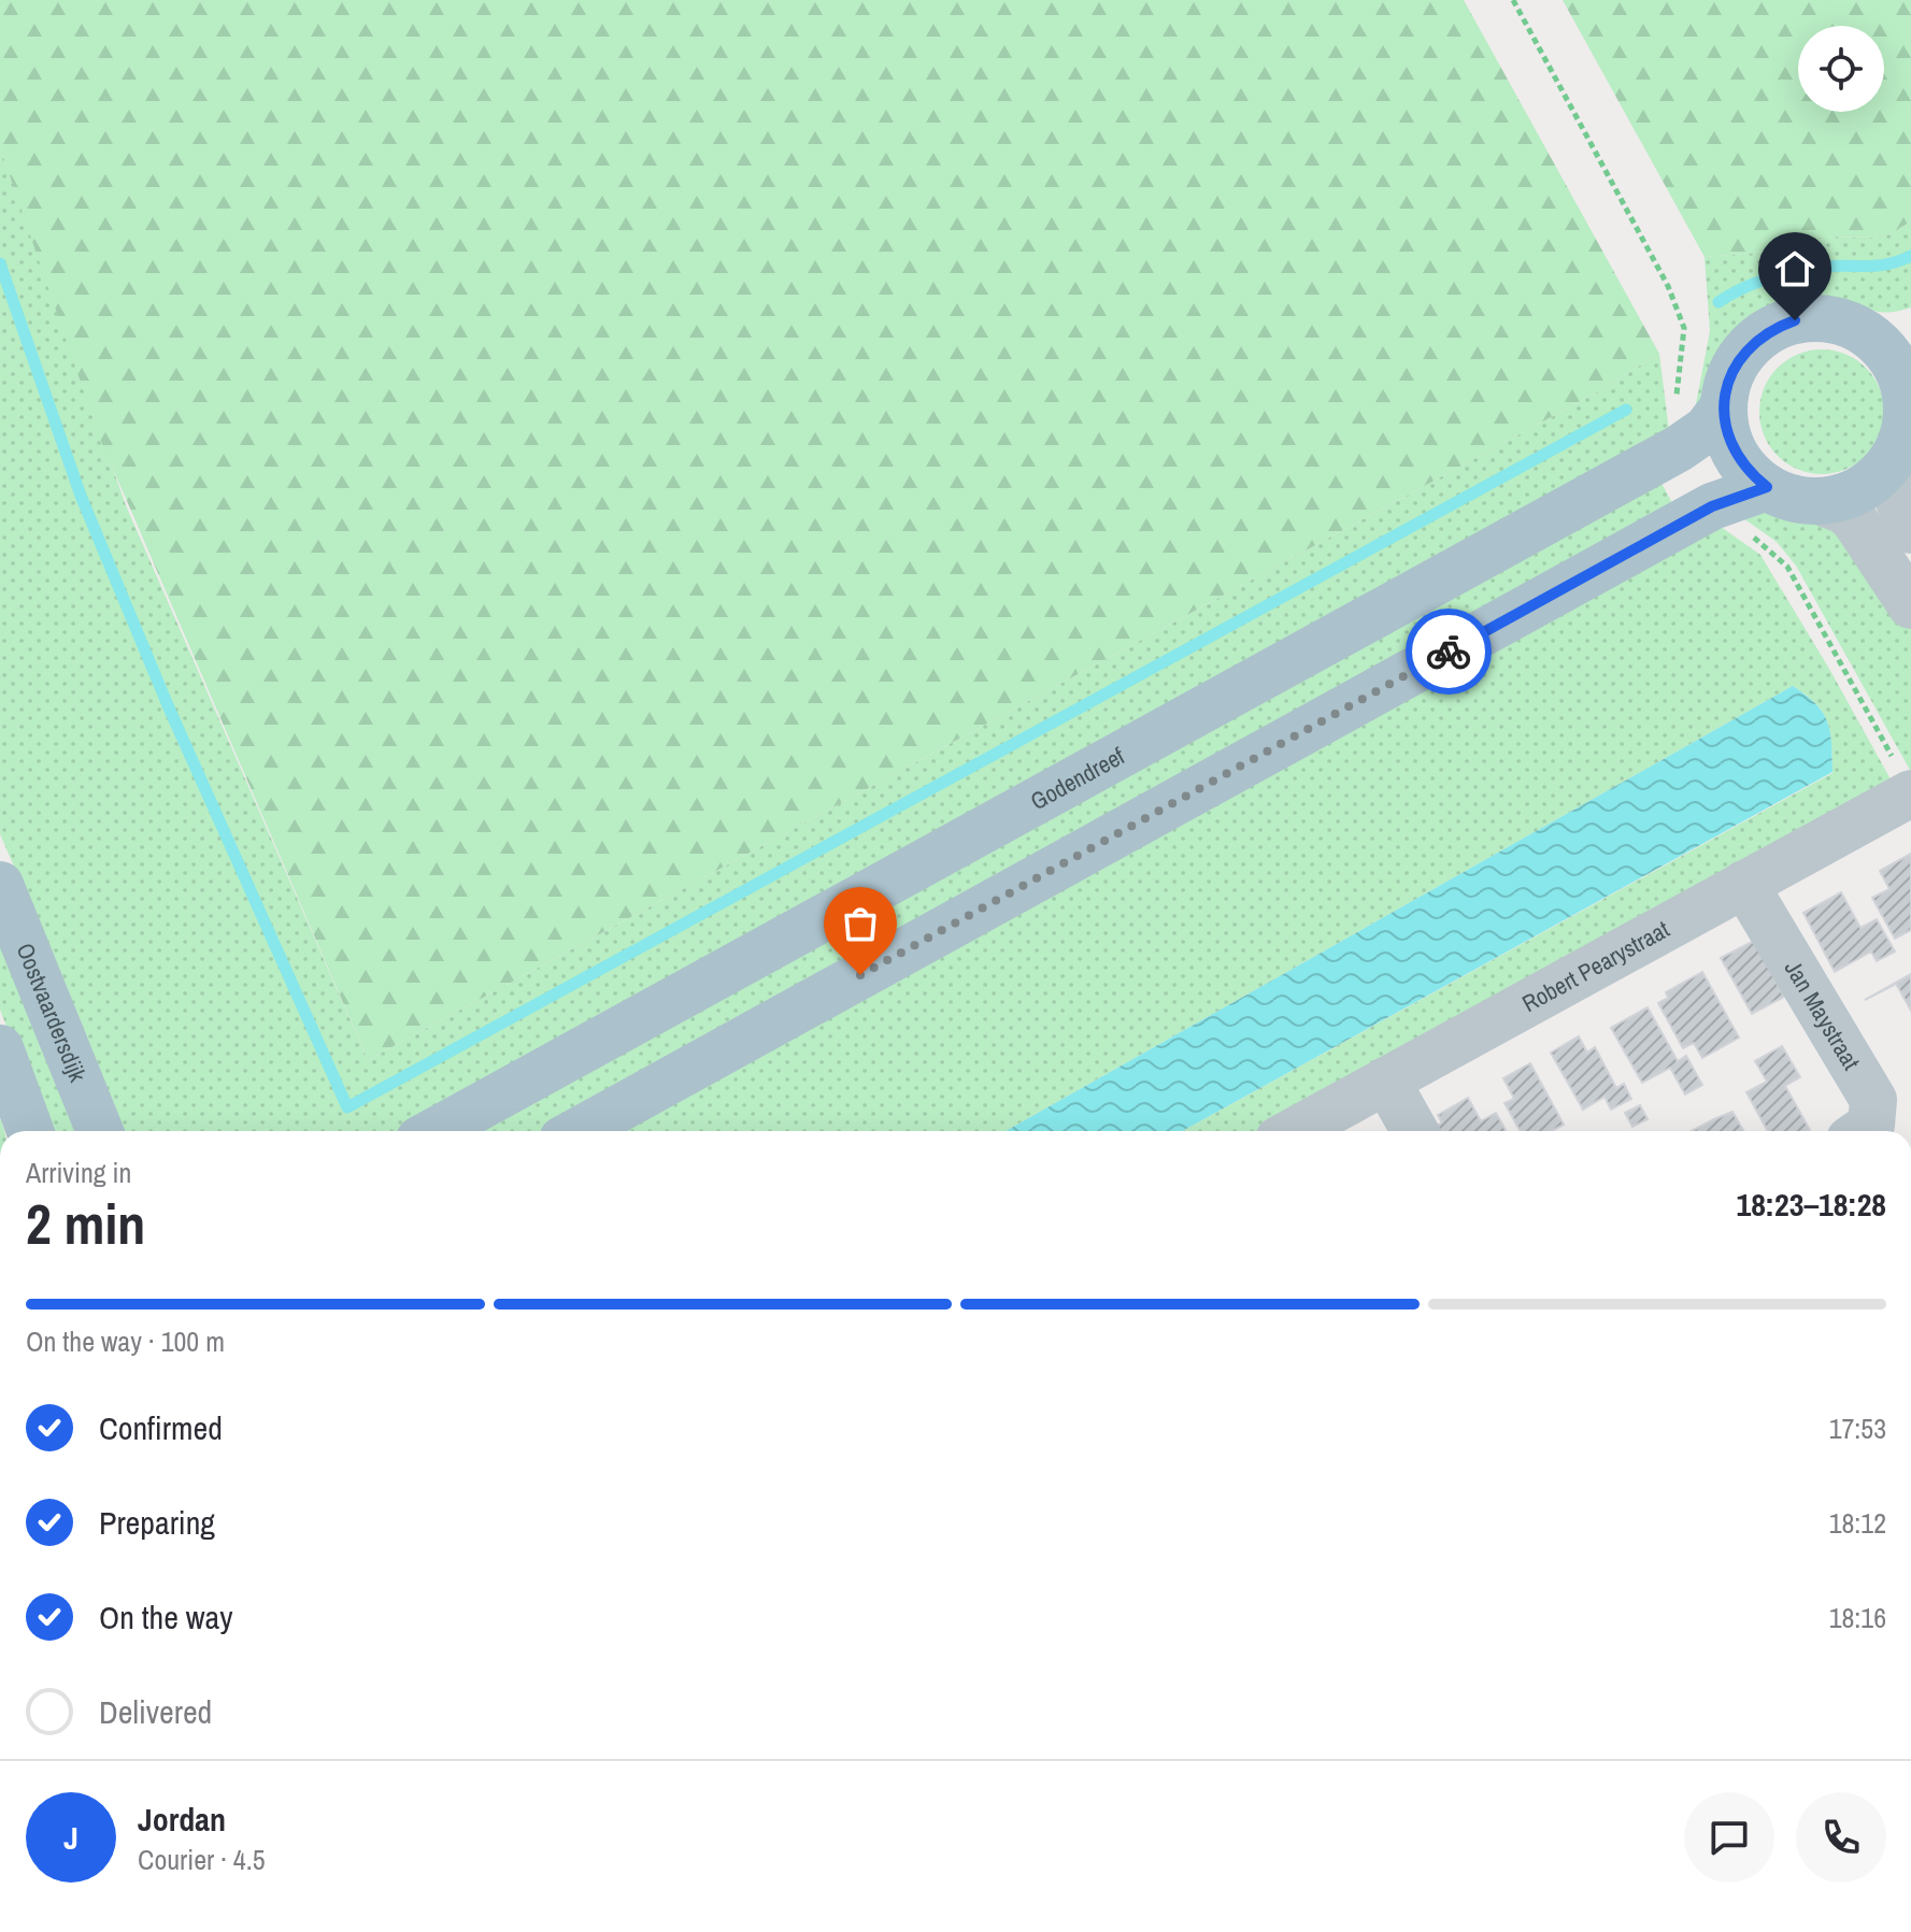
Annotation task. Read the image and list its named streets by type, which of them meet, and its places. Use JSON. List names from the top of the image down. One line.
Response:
{"streets":{"main road":["Godendreef","Oostvaardersdijk"],"street":["Robert Pearystraat","Jan Maystraat"]},"crossings":[["Robert Pearystraat","Jan Maystraat"]],"page":{"heading":["2 min","Arriving in","18:23–18:28"],"panel":["Jordan","Courier · 4.5"],"bar":"On the way · 100 m","list":[["Confirmed","17:53"],["Preparing","18:12"],["On the way","18:16"],"Delivered"],"round":"J"}}
